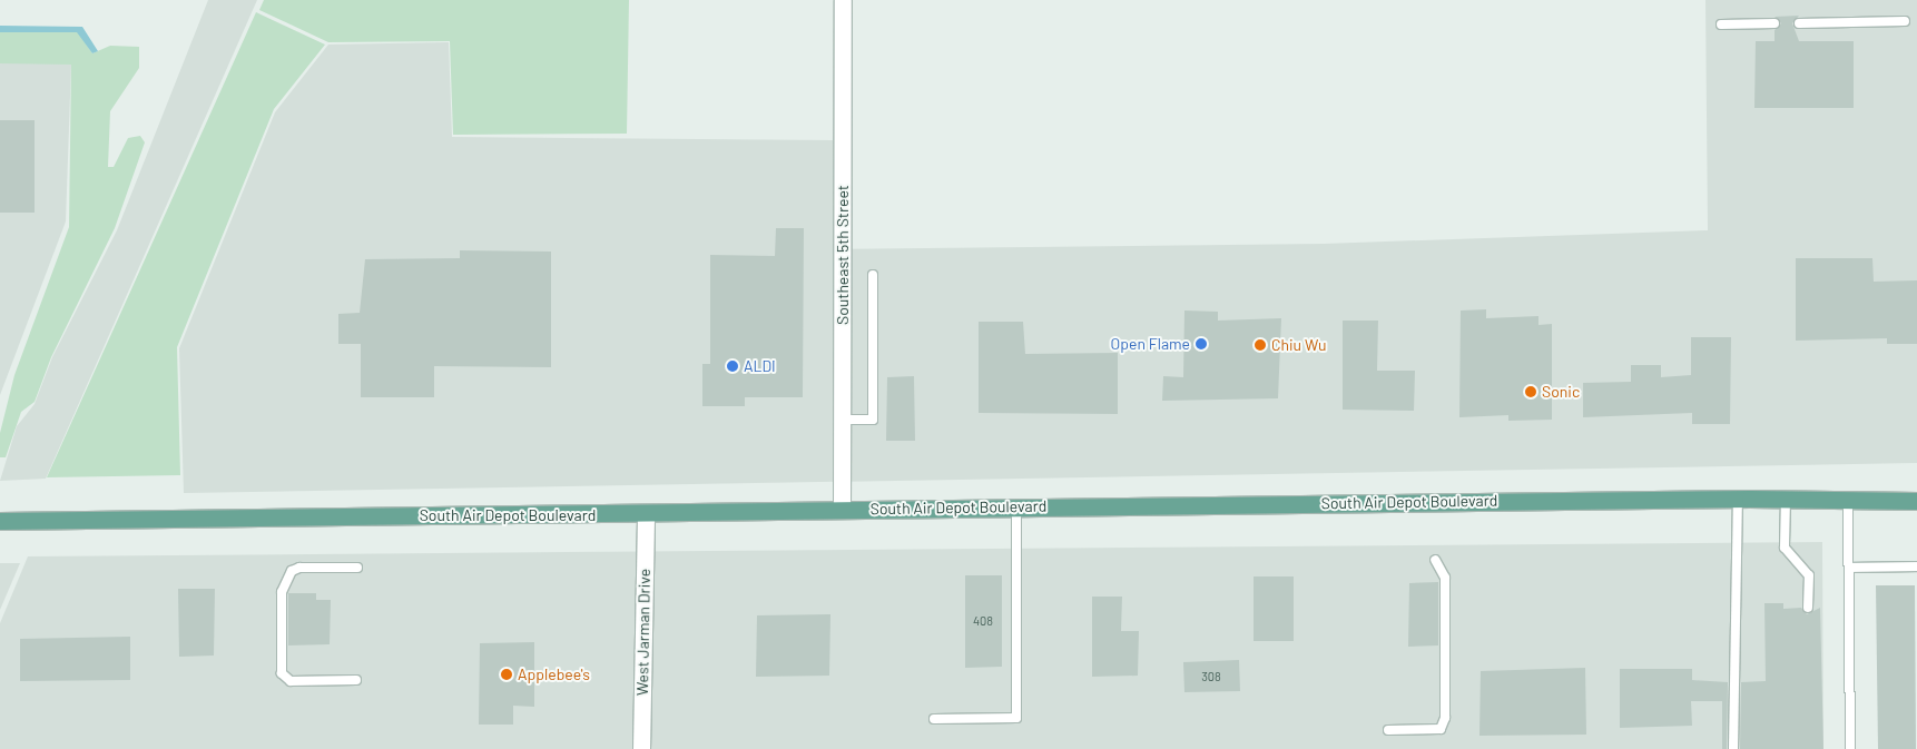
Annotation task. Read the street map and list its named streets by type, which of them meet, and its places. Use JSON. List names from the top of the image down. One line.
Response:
{"streets":{"main road":["South Air Depot Boulevard"],"street":["Southeast 5th Street","West Jarman Drive"]},"crossings":[["Southeast 5th Street","South Air Depot Boulevard"],["South Air Depot Boulevard","West Jarman Drive"]],"places":["Open Flame","Chiu Wu","ALDI","Sonic","Applebee's"],"house_numbers":["408","308"]}
